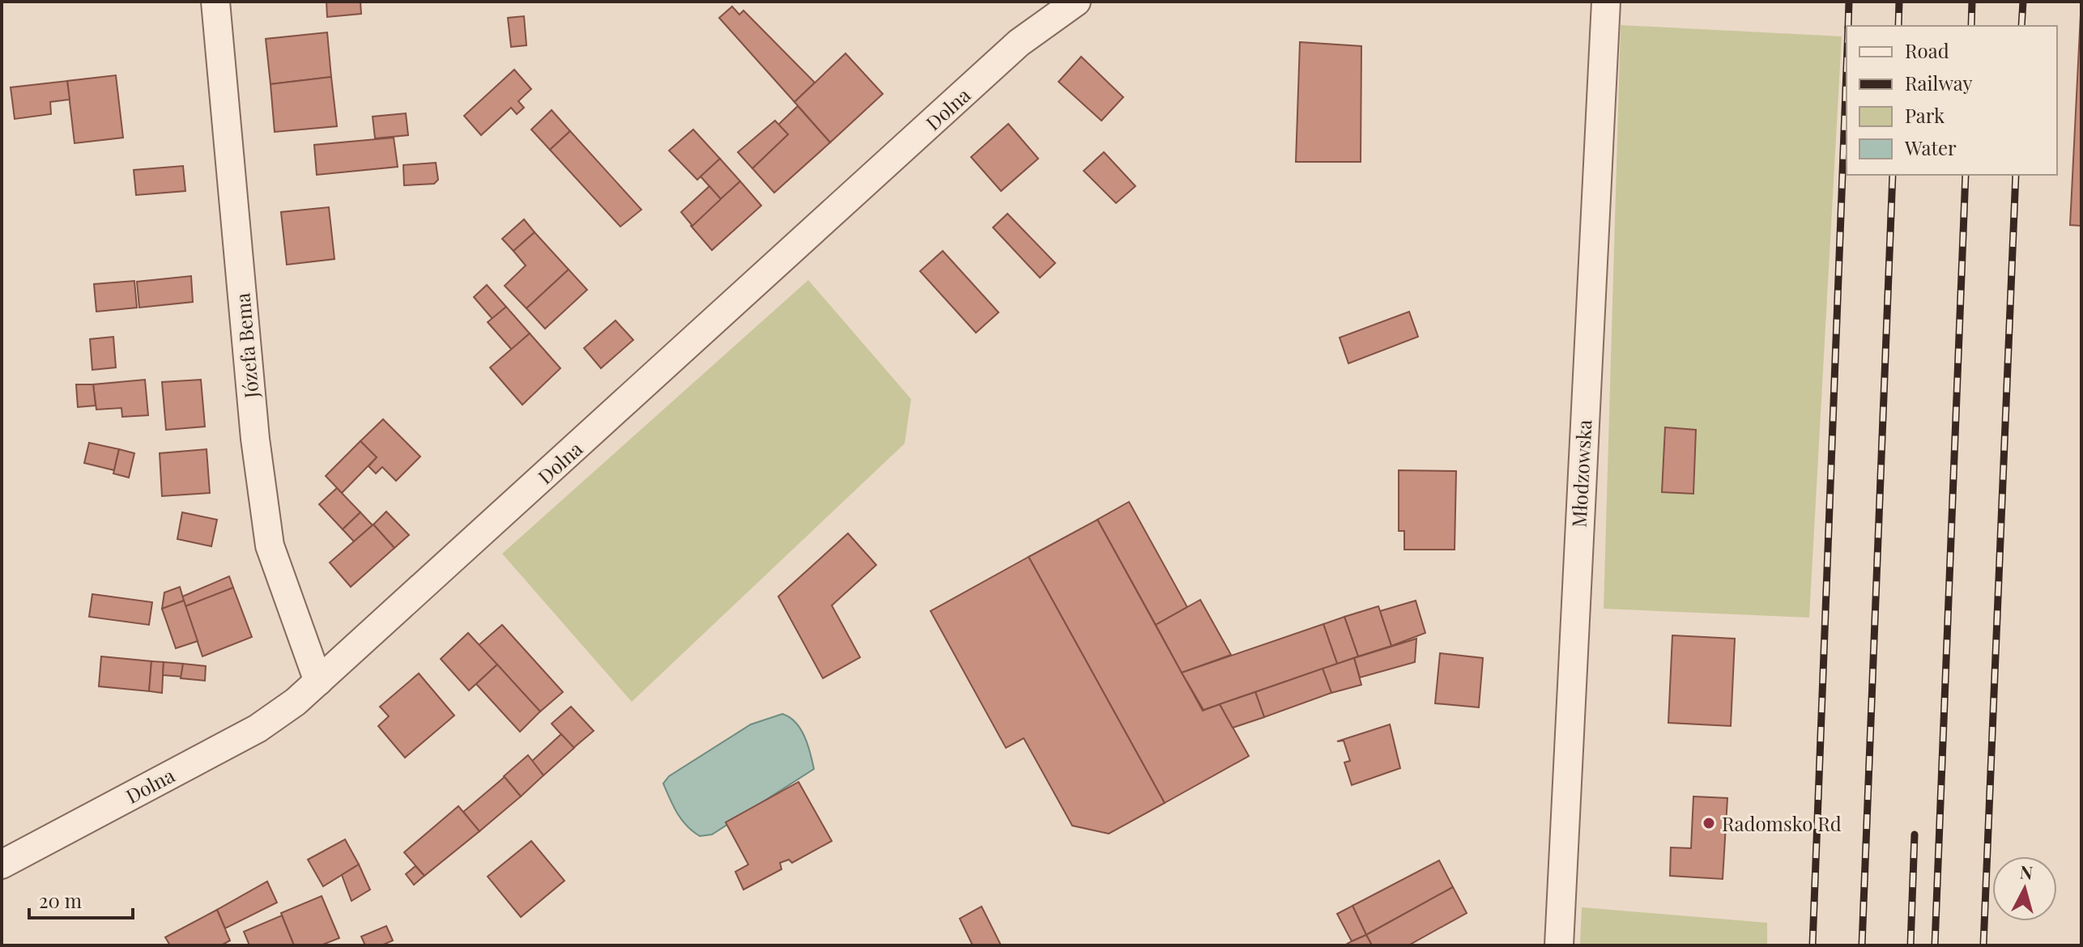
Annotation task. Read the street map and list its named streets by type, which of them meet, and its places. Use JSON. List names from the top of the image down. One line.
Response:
{"streets":{"street":["Dolna","Józefa Bema","Młodzowska"]},"crossings":[["Dolna","Józefa Bema"]],"places":["Radomsko Rd"],"legend":["Road","Railway","Park","Water"],"scale_bar":"20 m","north":"top"}
